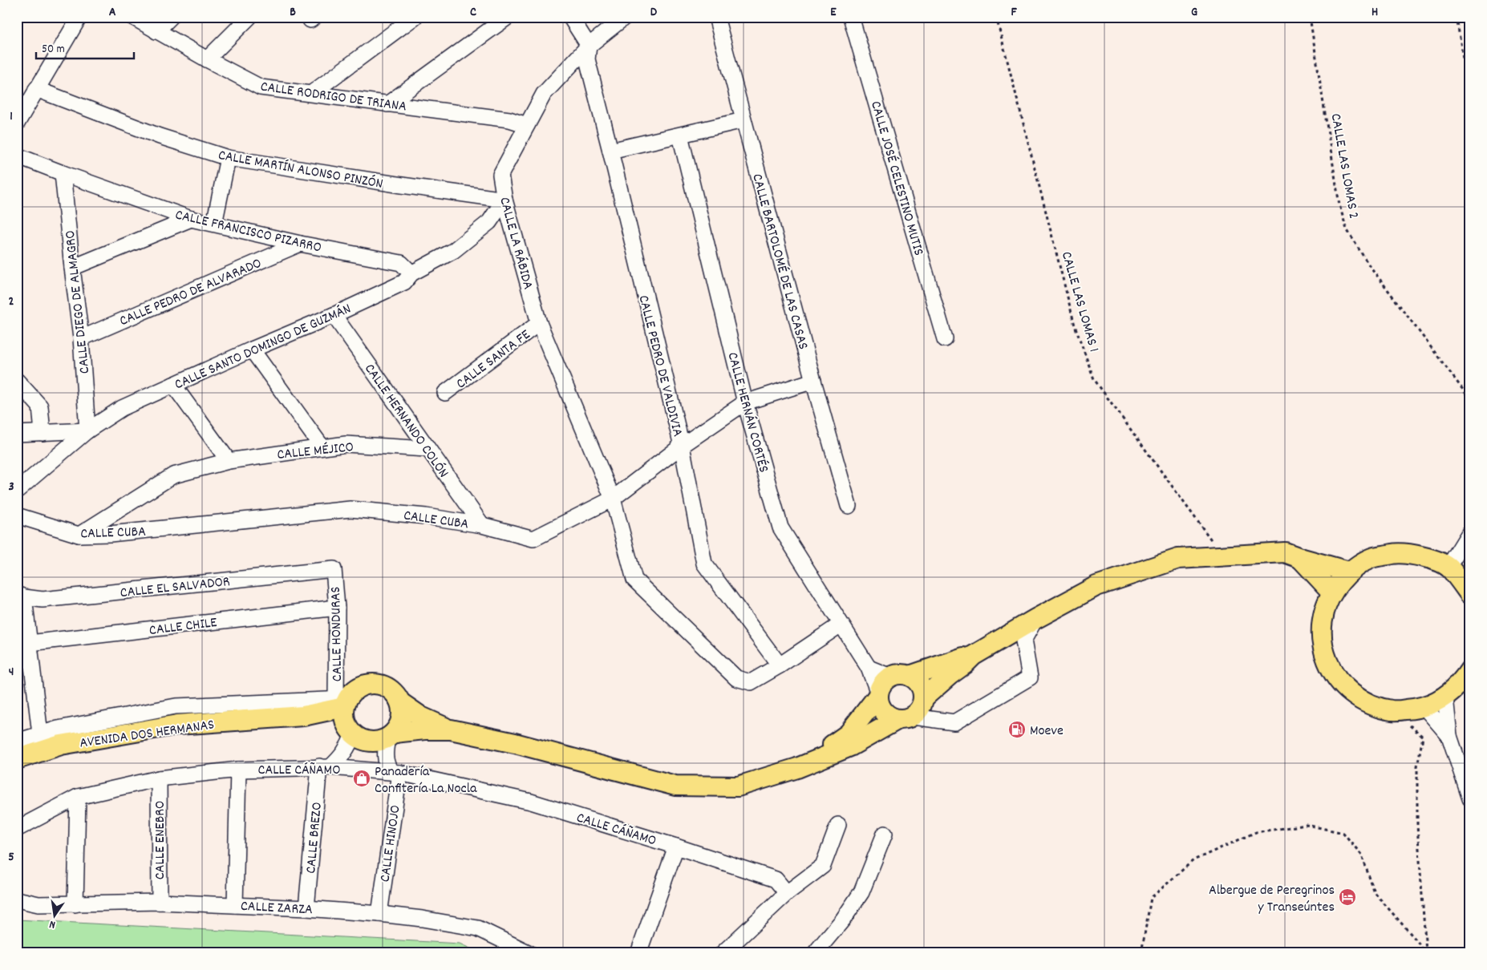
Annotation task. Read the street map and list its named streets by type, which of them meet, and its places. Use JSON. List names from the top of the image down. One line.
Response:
{"streets":{"main road":["AVENIDA DOS HERMANAS"],"street":["CALLE RODRIGO DE TRIANA","CALLE MARTÍN ALONSO PINZÓN","CALLE JOSÉ CELESTINO MUTIS","CALLE FRANCISCO PIZARRO","CALLE LA RÁBIDA","CALLE BARTOLOMÉ DE LAS CASAS","CALLE PEDRO DE ALVARADO","CALLE DIEGO DE ALMAGRO","CALLE SANTO DOMINGO DE GUZMÁN","CALLE SANTA FE","CALLE PEDRO DE VALDIVIA","CALLE HERNÁN CORTÉS","CALLE HERNANDO COLÓN","CALLE MÉJICO","CALLE CUBA","CALLE EL SALVADOR","CALLE CHILE","CALLE HONDURAS","CALLE CÁÑAMO","CALLE BREZO","CALLE ENEBRO","CALLE HINOJO","CALLE ZARZA"],"path":["CALLE LAS LOMAS 2","CALLE LAS LOMAS 1"]},"crossings":[["CALLE RODRIGO DE TRIANA","CALLE LA RÁBIDA"],["CALLE MARTÍN ALONSO PINZÓN","CALLE LA RÁBIDA"],["CALLE MARTÍN ALONSO PINZÓN","CALLE SANTO DOMINGO DE GUZMÁN"],["CALLE FRANCISCO PIZARRO","CALLE PEDRO DE ALVARADO"],["CALLE FRANCISCO PIZARRO","CALLE DIEGO DE ALMAGRO"],["CALLE FRANCISCO PIZARRO","CALLE SANTO DOMINGO DE GUZMÁN"],["CALLE LA RÁBIDA","CALLE SANTO DOMINGO DE GUZMÁN"],["CALLE LA RÁBIDA","CALLE SANTA FE"],["CALLE LA RÁBIDA","CALLE PEDRO DE VALDIVIA"],["CALLE LA RÁBIDA","CALLE HERNÁN CORTÉS"],["CALLE LA RÁBIDA","CALLE CUBA"],["CALLE BARTOLOMÉ DE LAS CASAS","CALLE CUBA"],["CALLE PEDRO DE ALVARADO","CALLE DIEGO DE ALMAGRO"],["CALLE DIEGO DE ALMAGRO","CALLE SANTO DOMINGO DE GUZMÁN"],["CALLE SANTO DOMINGO DE GUZMÁN","CALLE HERNANDO COLÓN"],["CALLE PEDRO DE VALDIVIA","CALLE CUBA"],["CALLE HERNÁN CORTÉS","CALLE CUBA"],["CALLE HERNANDO COLÓN","CALLE MÉJICO"],["CALLE HERNANDO COLÓN","CALLE CUBA"],["CALLE MÉJICO","CALLE CUBA"],["CALLE EL SALVADOR","CALLE HONDURAS"],["CALLE CHILE","CALLE HONDURAS"],["CALLE HONDURAS","AVENIDA DOS HERMANAS"],["CALLE CÁÑAMO","CALLE BREZO"],["CALLE CÁÑAMO","CALLE ENEBRO"],["CALLE CÁÑAMO","CALLE HINOJO"],["CALLE BREZO","CALLE ZARZA"],["CALLE ENEBRO","CALLE ZARZA"],["CALLE HINOJO","CALLE ZARZA"]],"places":{"fuel station":["Moeve"],"shop":["Panadería Confitería La Nocla"],"hotel":["Albergue de Peregrinos y Transeúntes"]},"scale_bar":"50 m","north":"bottom","grid":{"columns":["A","B","C","D","E","F","G","H"],"rows":["1","2","3","4","5"]}}
